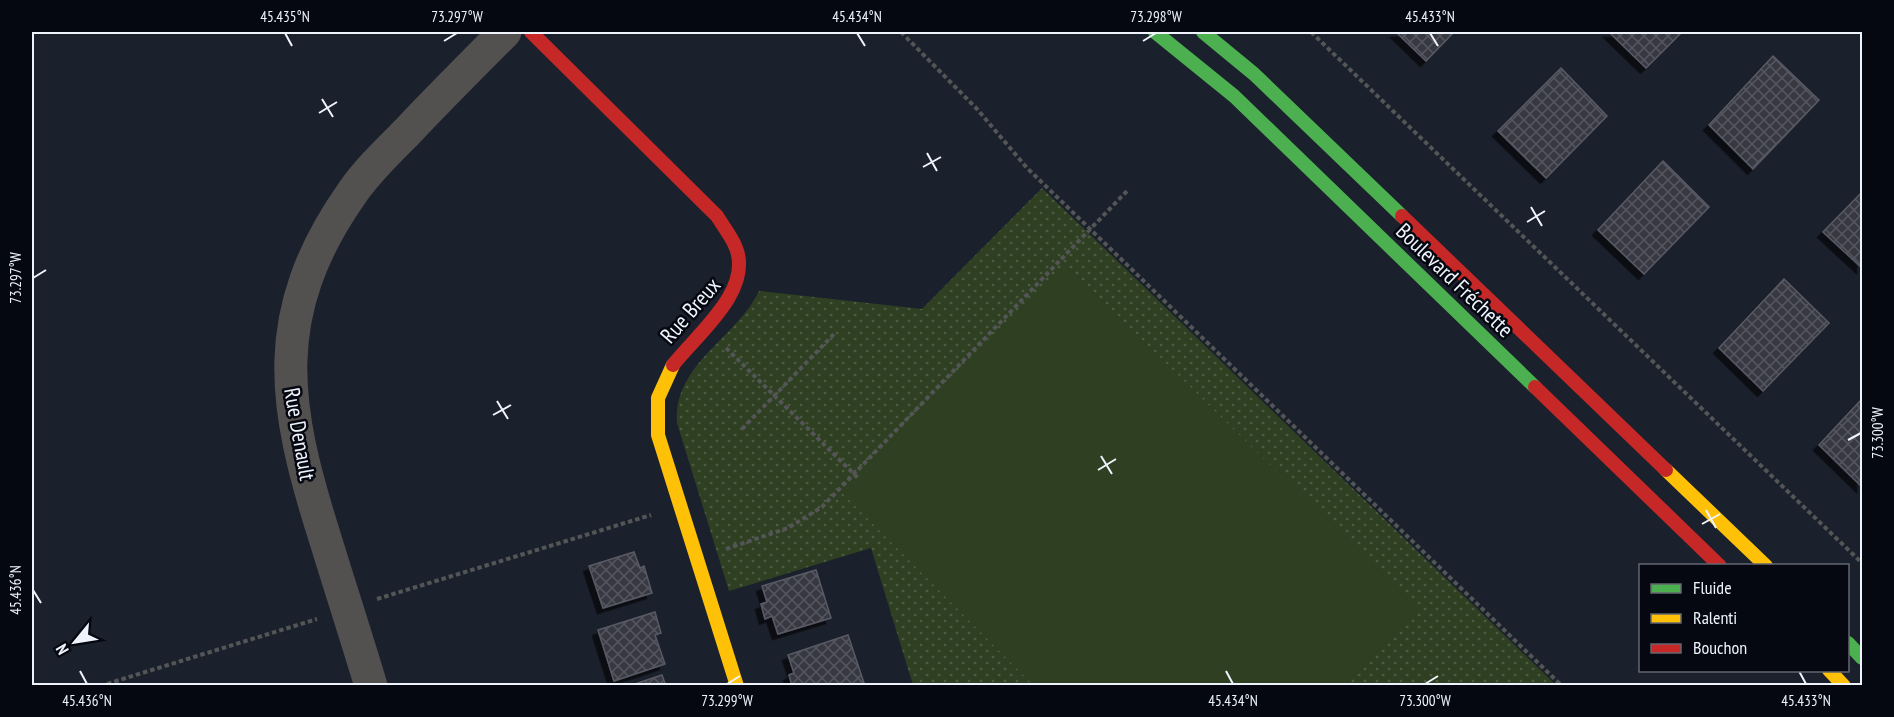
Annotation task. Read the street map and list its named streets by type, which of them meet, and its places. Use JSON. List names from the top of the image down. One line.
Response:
{"streets":{"main road":["Boulevard Fréchette","Rue Breux"],"street":["Rue Denault"]},"legend":["Fluide","Ralenti","Bouchon"],"north":"bottom left","coordinates":["45.435°N","73.297°W","45.434°N","73.298°W","45.433°N","73.300°W","45.436°N","73.299°W"]}
